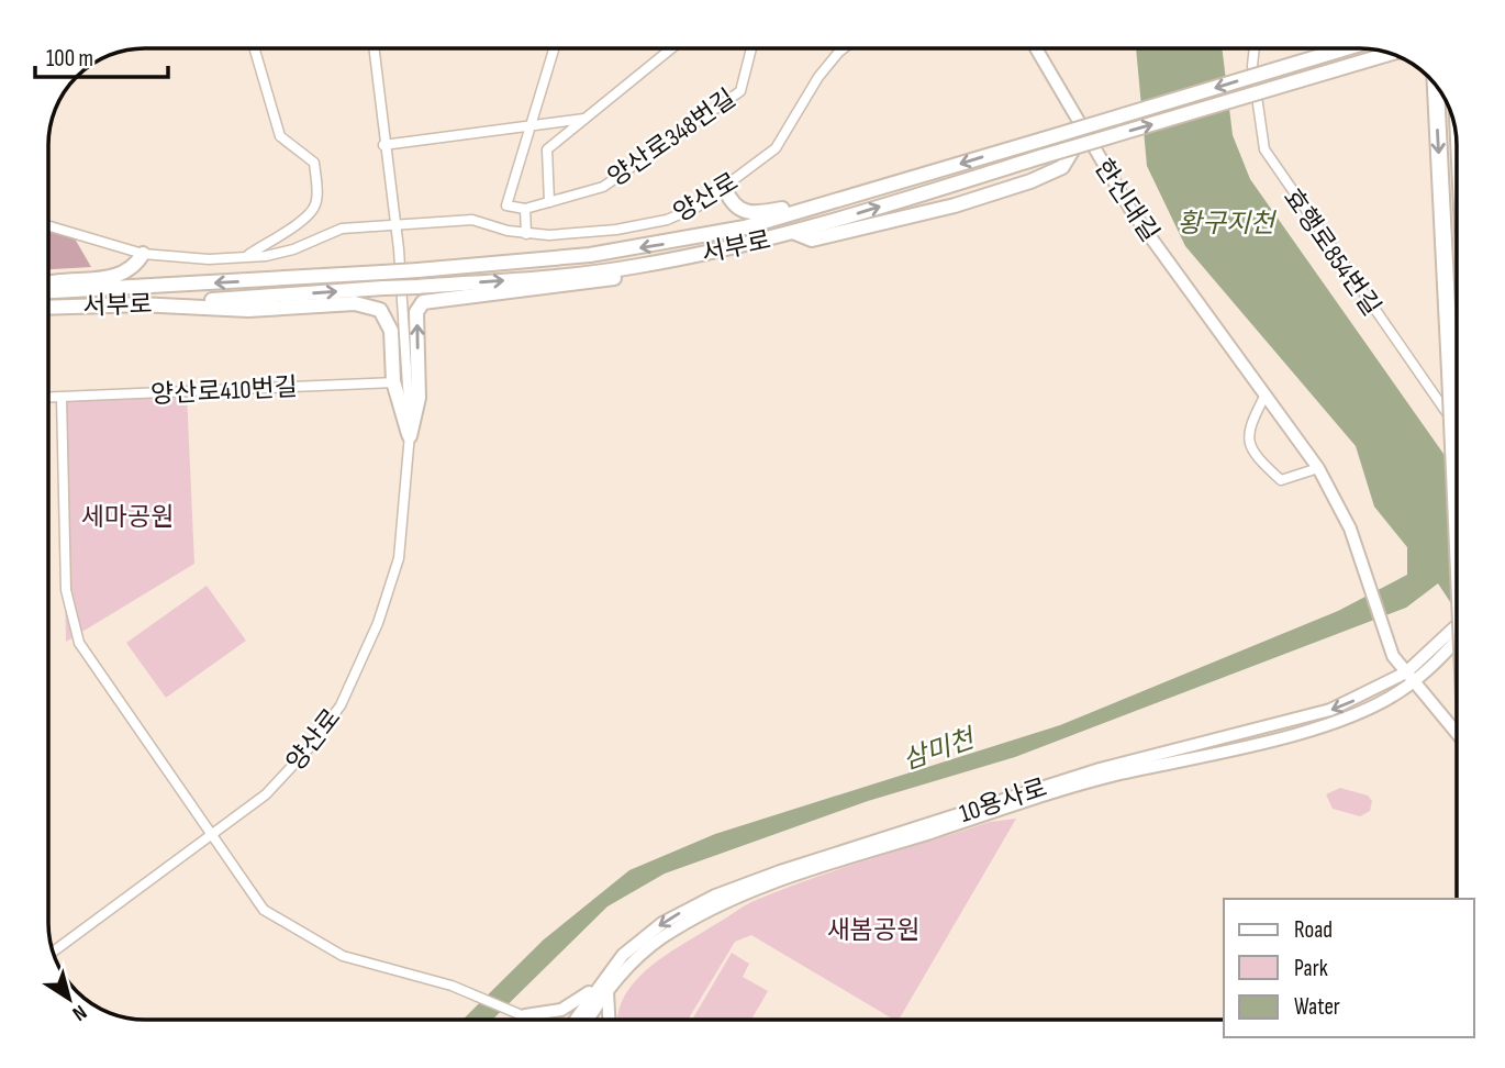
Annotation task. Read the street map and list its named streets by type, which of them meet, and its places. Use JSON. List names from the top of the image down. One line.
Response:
{"streets":{"main road":["서부로"],"street":["양산로348번길","양산로","한신대길","효행로854번길","양산로410번길","10용사로"]},"crossings":[["한신대길","10용사로"]],"water":["황구지천","삼미천"],"parks":["세마공원","새봄공원"],"legend":["Road","Park","Water"],"scale_bar":"100 m","north":"bottom right"}
